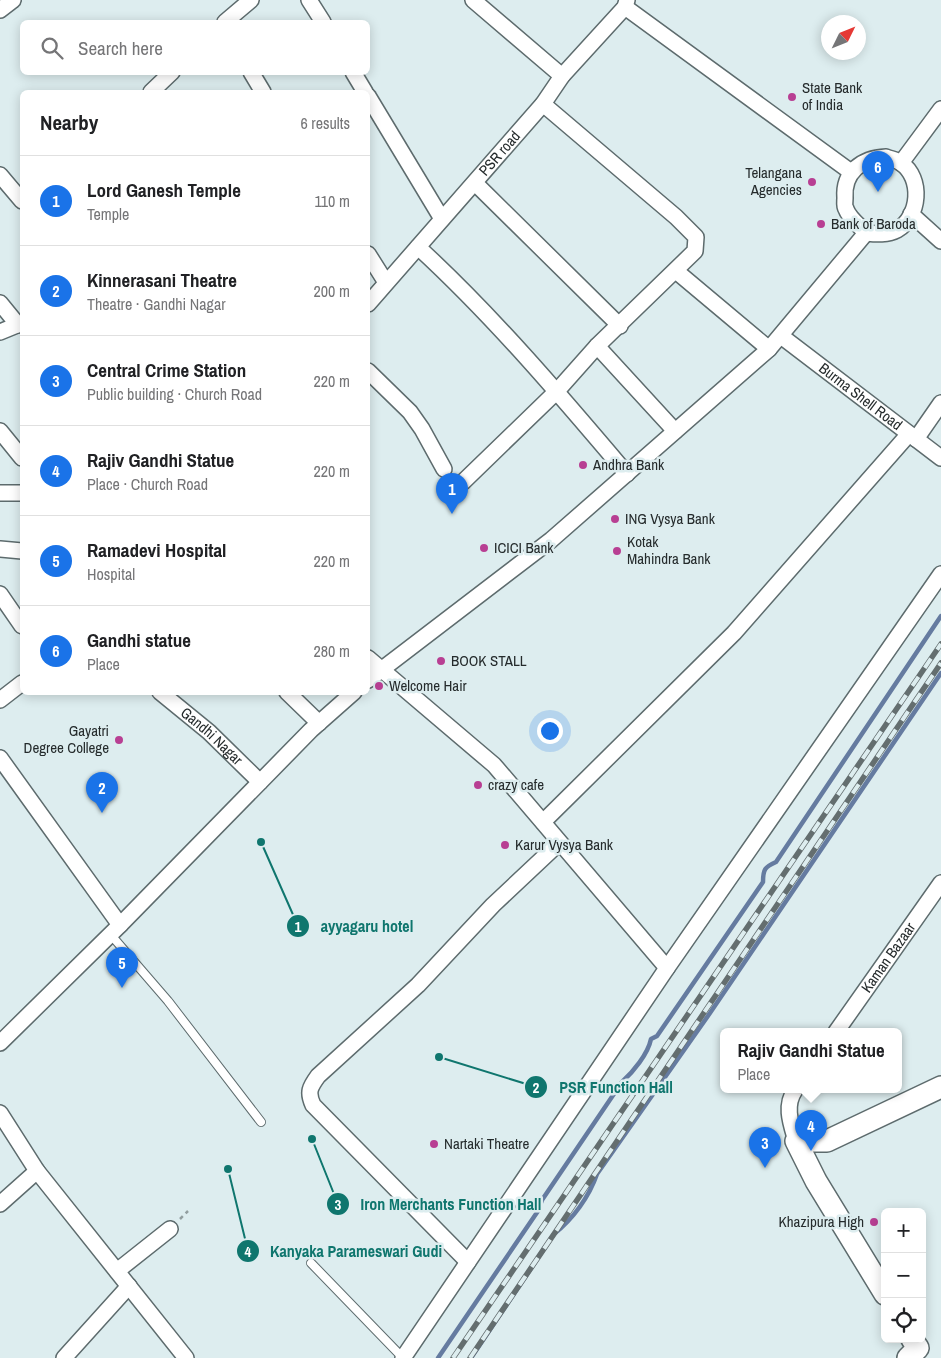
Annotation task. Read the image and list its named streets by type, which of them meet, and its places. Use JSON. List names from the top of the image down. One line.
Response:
{"streets":{"street":["PSR road","Burma Shell Road","Gandhi Nagar","Kaman Bazaar"]},"places":["State Bank of India","Telangana Agencies","Bank of Baroda","Andhra Bank","ING Vysya Bank","ICICI Bank","Kotak Mahindra Bank","BOOK STALL","Welcome Hair","Gayatri Degree College","crazy cafe","ayyagaru hotel","Karur Vysya Bank","PSR Function Hall","Iron Merchants Function Hall","Nartaki Theatre","Kanyaka Parameswari Gudi","Khazipura High"],"north":"top right","page":{"search":"Search here","heading":["Nearby","6 results"],"pins":["6","1","2","5","4","3"],"list":[{"mark":"1","name":"Lord Ganesh Temple","note":"Temple","value":"110 m"},{"mark":"2","name":"Kinnerasani Theatre","note":"Theatre · Gandhi Nagar","value":"200 m"},{"mark":"3","name":"Central Crime Station","note":"Public building · Church Road","value":"220 m"},{"mark":"4","name":"Rajiv Gandhi Statue","note":"Place · Church Road","value":"220 m"},{"mark":"5","name":"Ramadevi Hospital","note":"Hospital","value":"220 m"},{"mark":"6","name":"Gandhi statue","note":"Place","value":"280 m"}],"popup":["Rajiv Gandhi Statue","Place"],"map_buttons":["+","−"]}}
